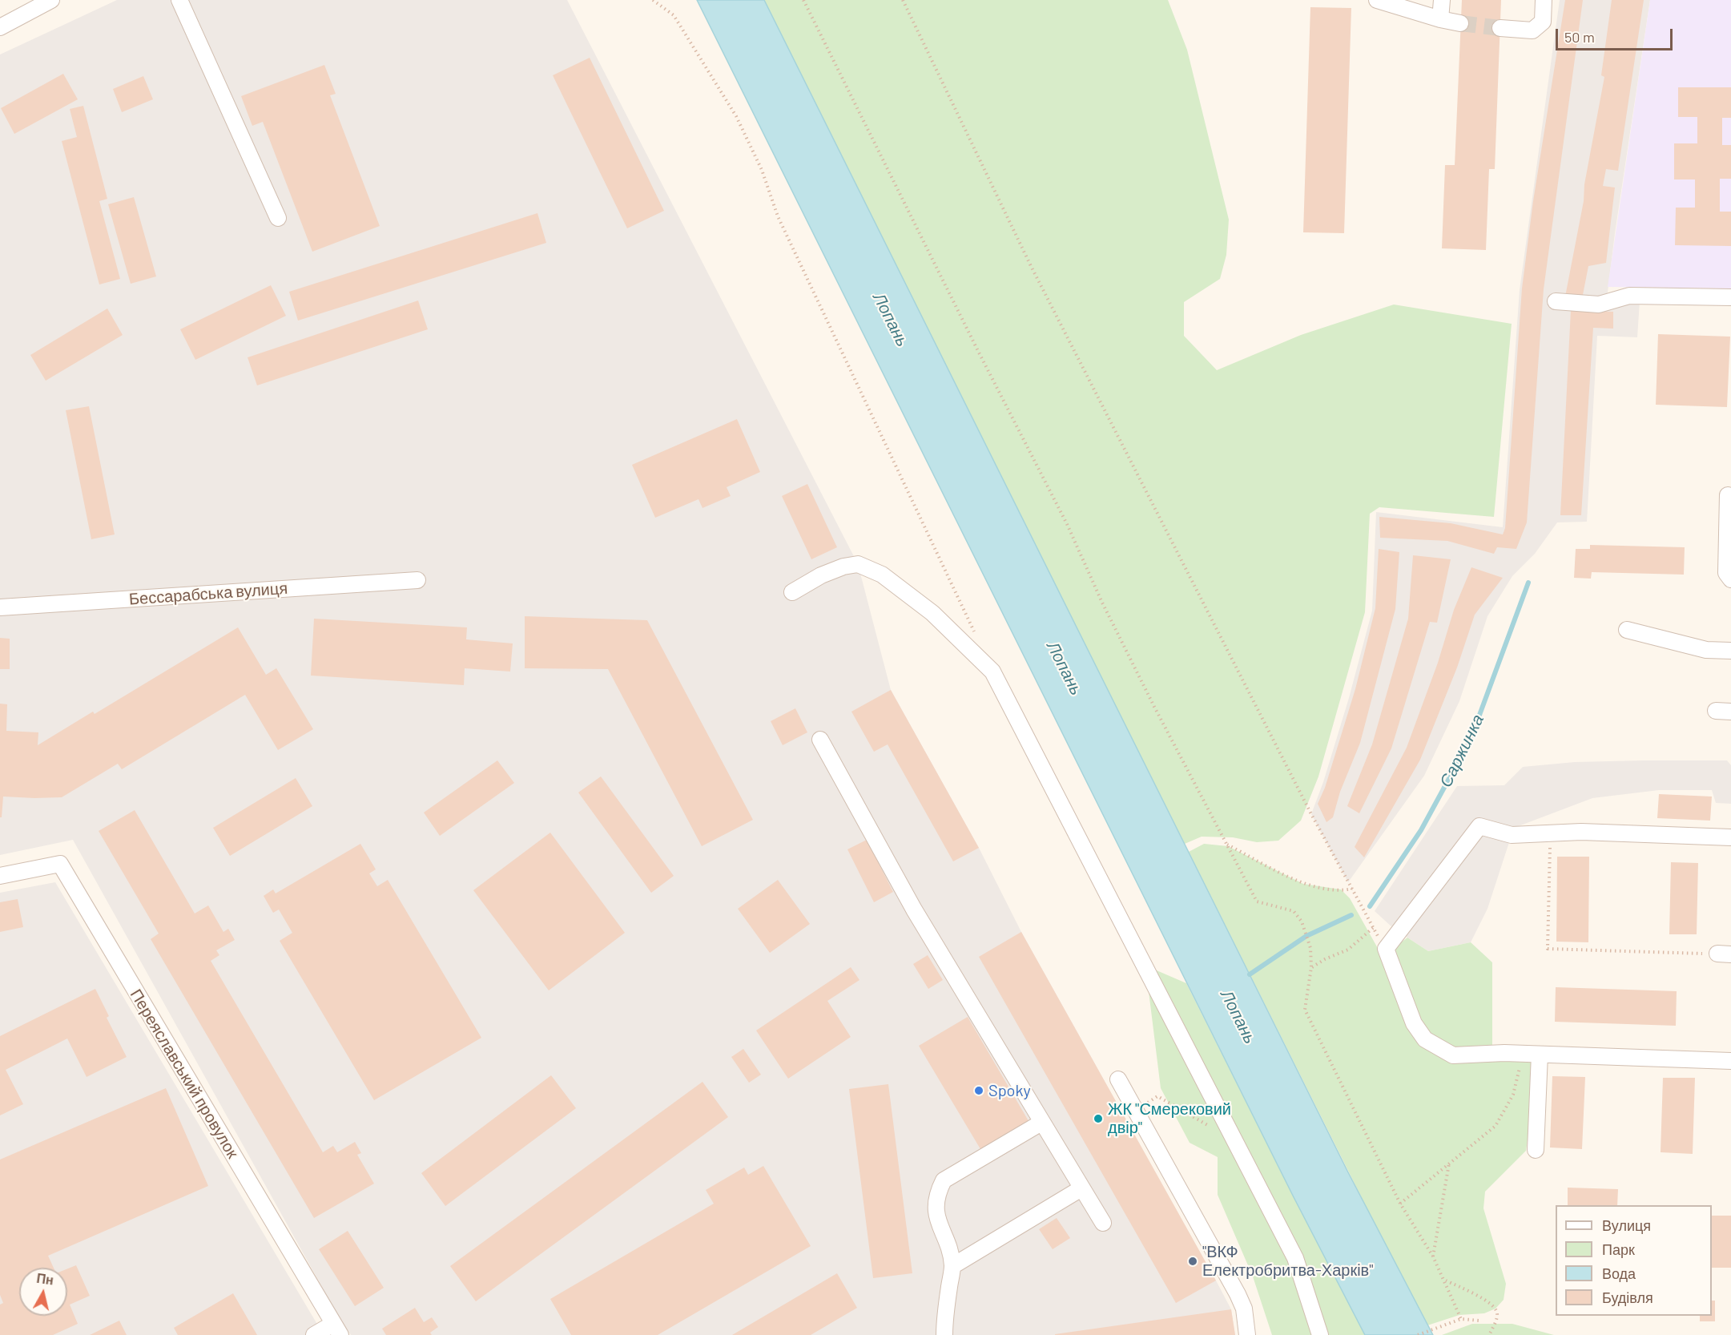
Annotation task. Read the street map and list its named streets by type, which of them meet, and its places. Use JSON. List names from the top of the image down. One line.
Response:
{"streets":{"street":["Бессарабська вулиця","Переяславський провулок"]},"water":["Лопань","Саржинка"],"places":["Spoky","ЖК \"Смерековий двір\"","\"ВКФ Електробритва-Харків\""],"legend":["Вулиця","Парк","Вода","Будівля"],"scale_bar":"50 m","north":"top"}
